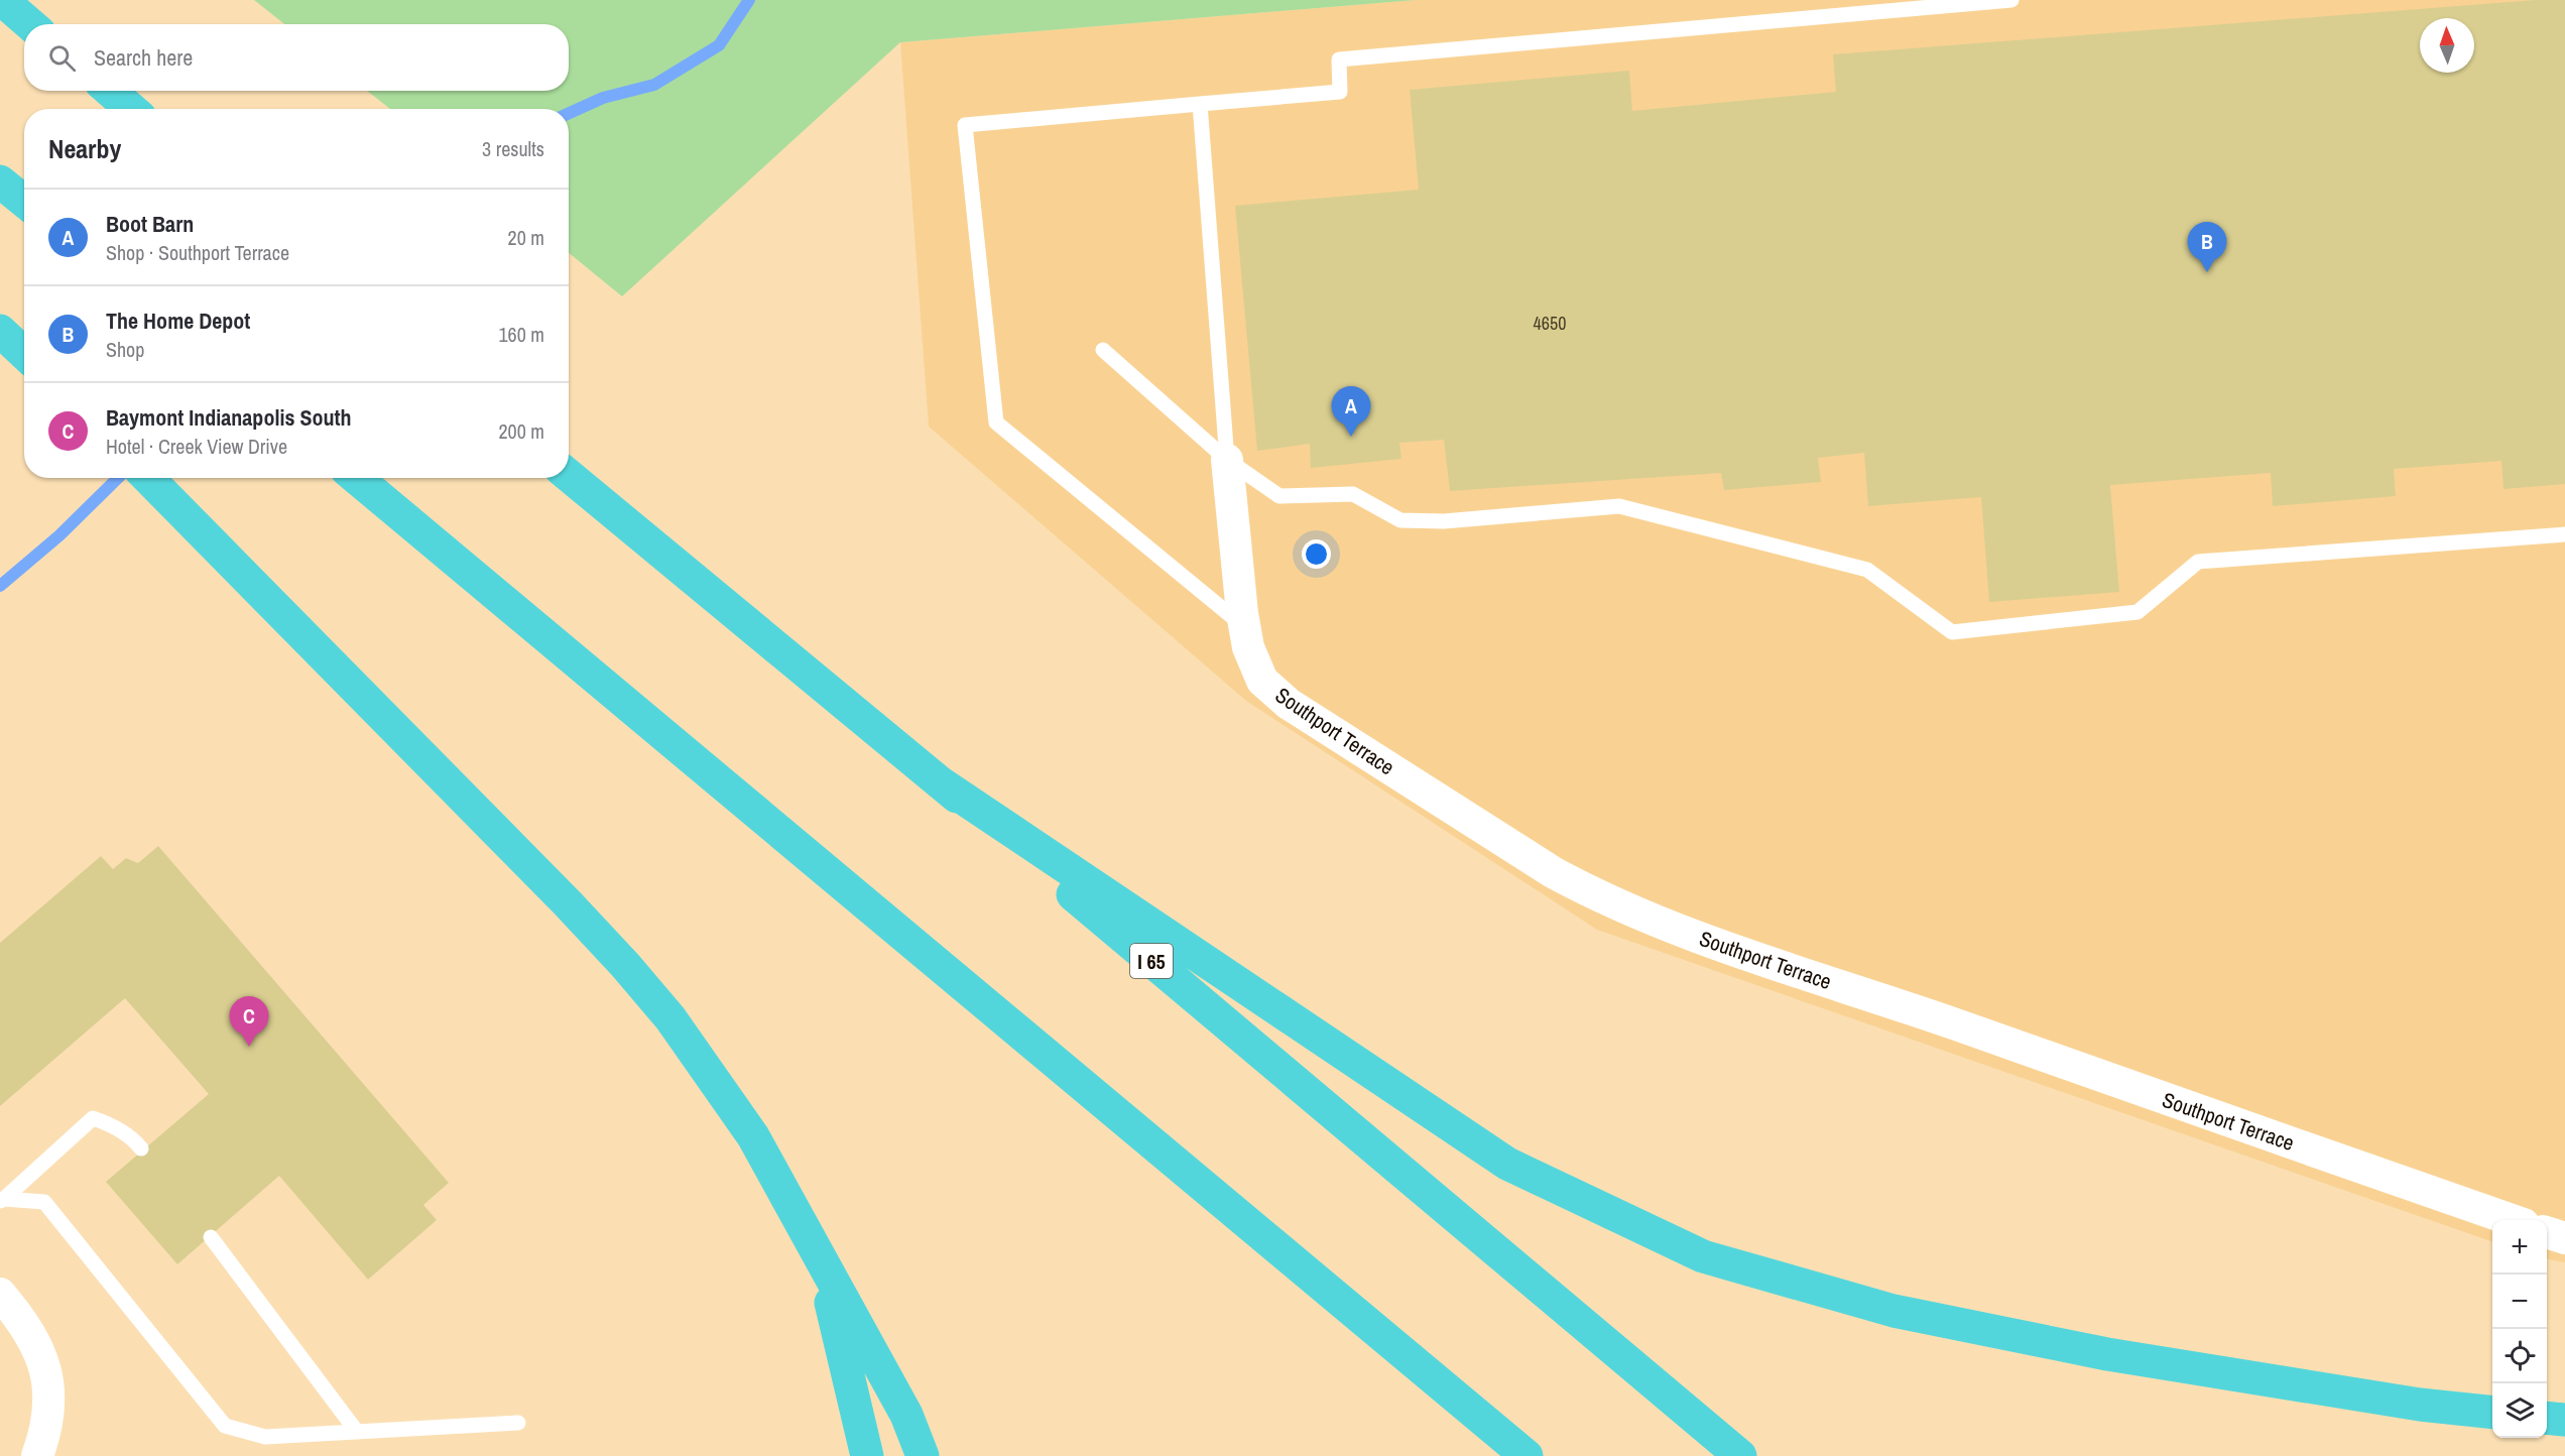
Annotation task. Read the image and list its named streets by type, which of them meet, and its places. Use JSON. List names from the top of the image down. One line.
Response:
{"streets":{"highway":["I 65"],"street":["Southport Terrace"]},"house_numbers":["4650"],"north":"top","page":{"search":"Search here","heading":["Nearby","3 results"],"list":[{"mark":"A","name":"Boot Barn","note":"Shop · Southport Terrace","value":"20 m"},{"mark":"B","name":"The Home Depot","note":"Shop","value":"160 m"},{"mark":"C","name":"Baymont Indianapolis South","note":"Hotel · Creek View Drive","value":"200 m"}],"pins":["B","A","C"],"map_buttons":["+","−"]}}
